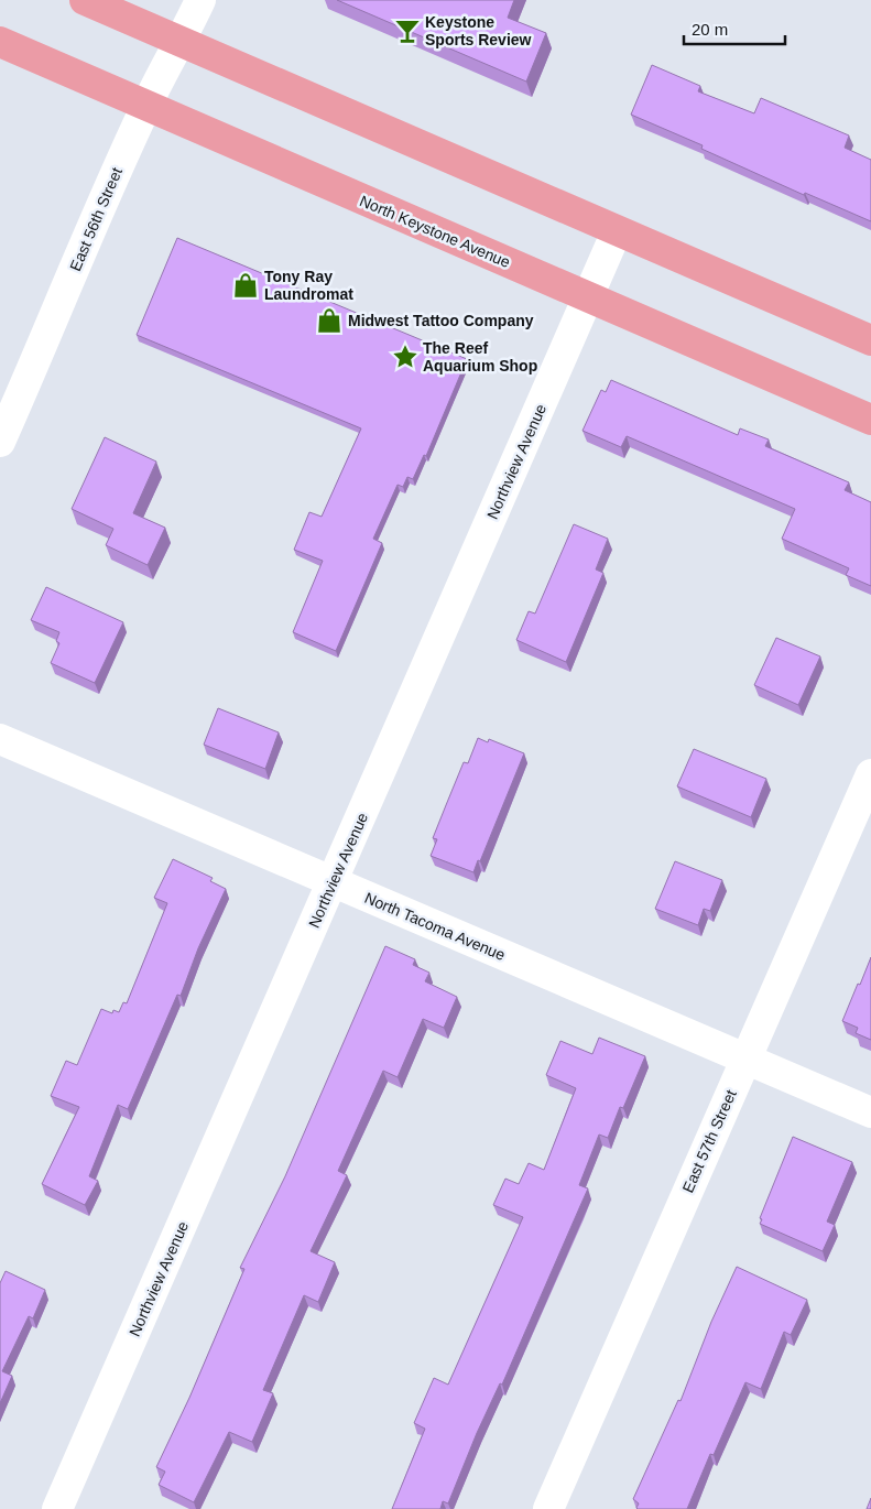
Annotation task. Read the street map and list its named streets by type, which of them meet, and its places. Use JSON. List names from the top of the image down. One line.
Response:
{"streets":{"main road":["North Keystone Avenue"],"street":["East 56th Street","Northview Avenue","North Tacoma Avenue","East 57th Street"]},"crossings":[["East 56th Street","North Keystone Avenue"],["North Keystone Avenue","Northview Avenue"],["Northview Avenue","North Tacoma Avenue"],["North Tacoma Avenue","East 57th Street"]],"places":{"bar":["Keystone Sports Review"],"shop":["Tony Ray Laundromat","Midwest Tattoo Company"],"place":["The Reef Aquarium Shop"]},"scale_bar":"20 m"}
